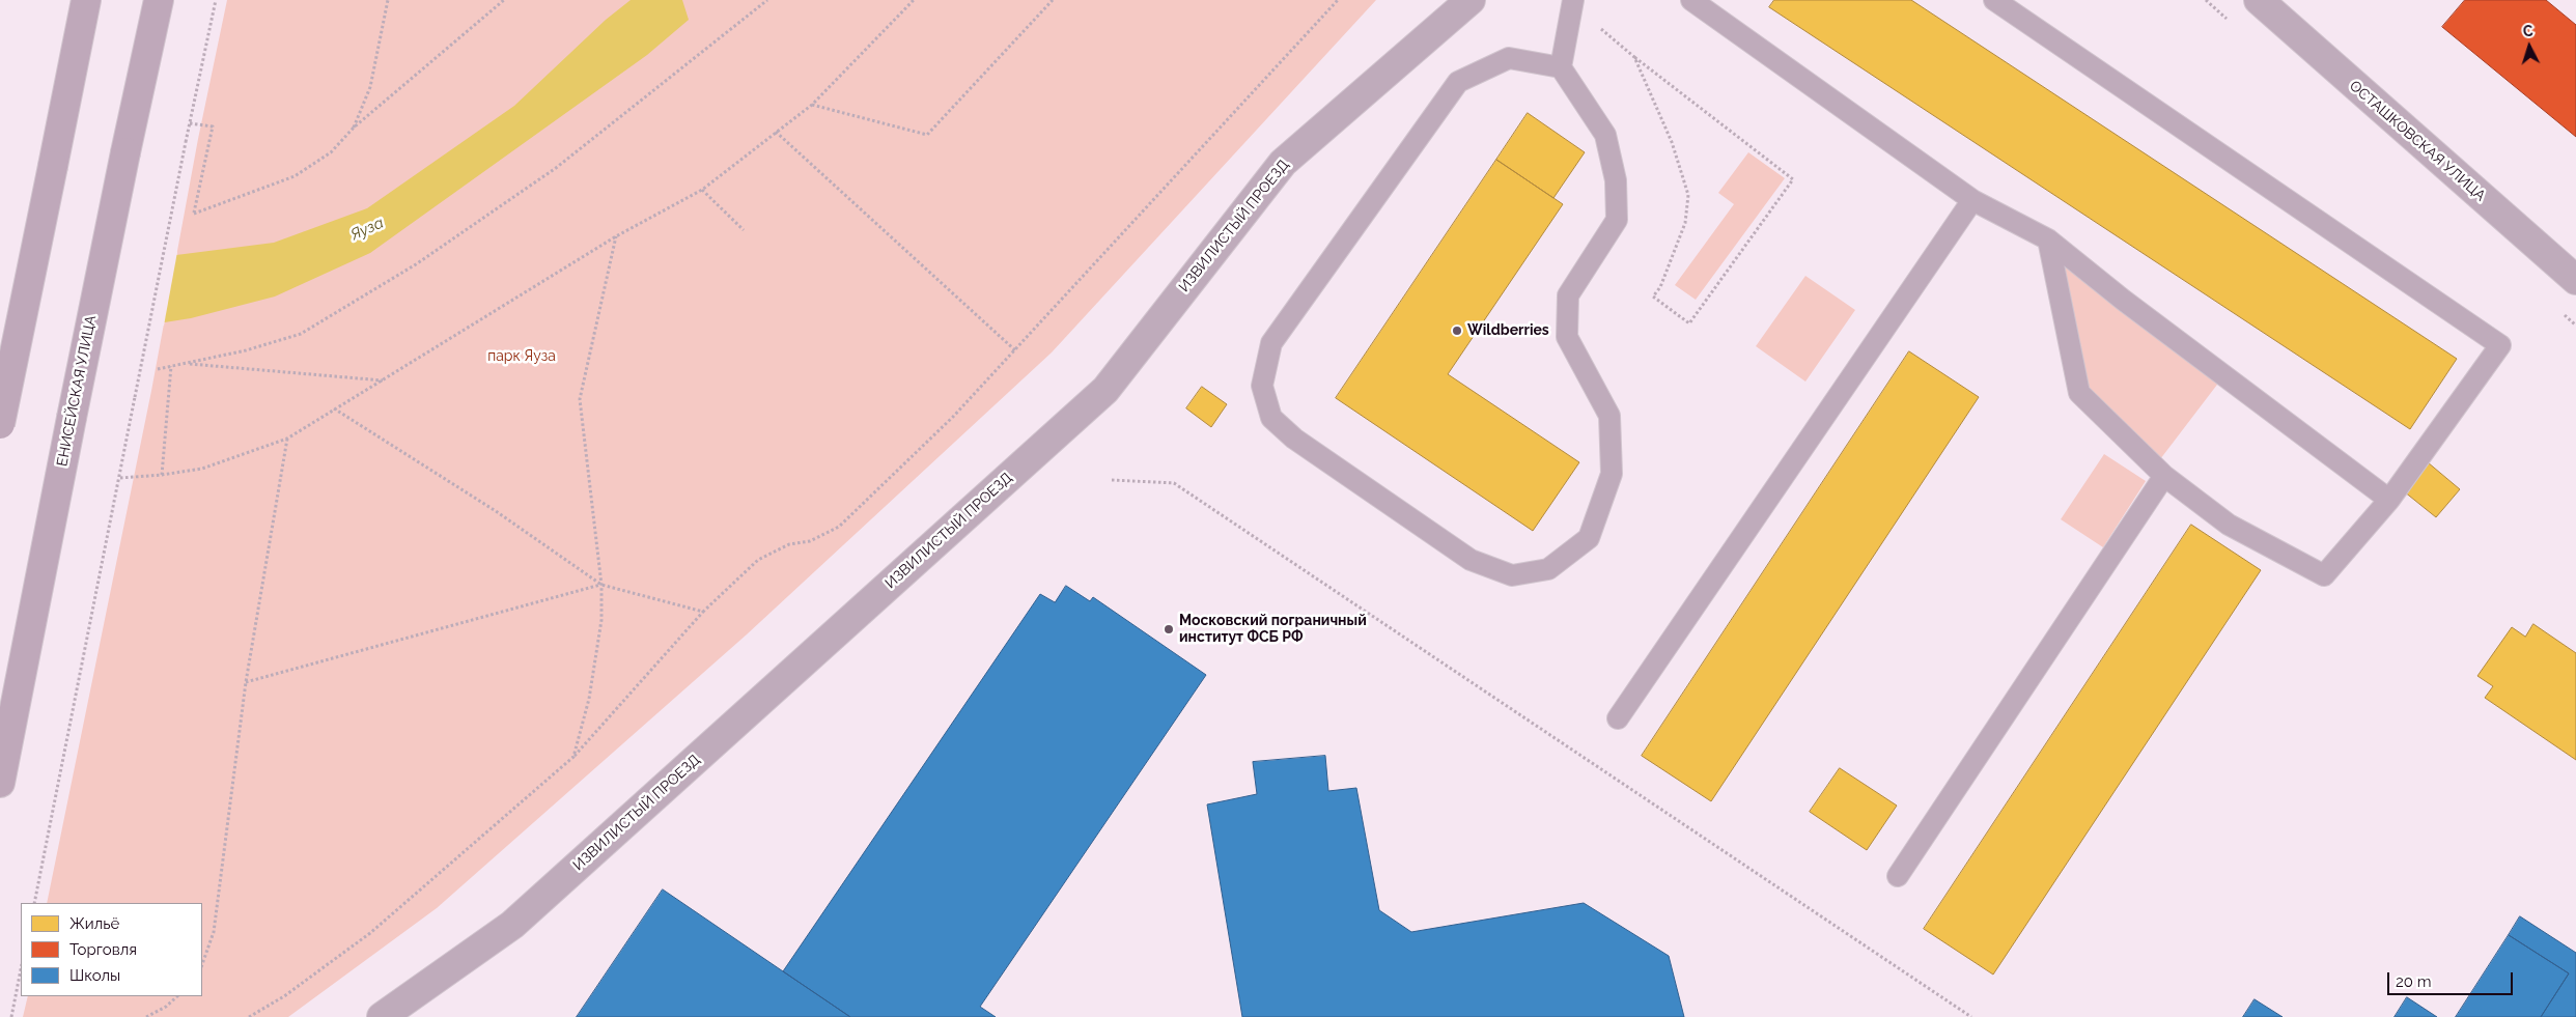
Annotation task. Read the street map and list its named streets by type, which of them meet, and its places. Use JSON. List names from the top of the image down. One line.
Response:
{"streets":{"main road":["ЕНИСЕЙСКАЯ УЛИЦА"],"street":["ОСТАШКОВСКАЯ УЛИЦА","ИЗВИЛИСТЫЙ ПРОЕЗД"]},"water":["Яуза"],"parks":["парк Яуза"],"places":["Wildberries","Московский пограничный институт ФСБ РФ"],"legend":["Жильё","Торговля","Школы"],"scale_bar":"20 m","north":"top"}
